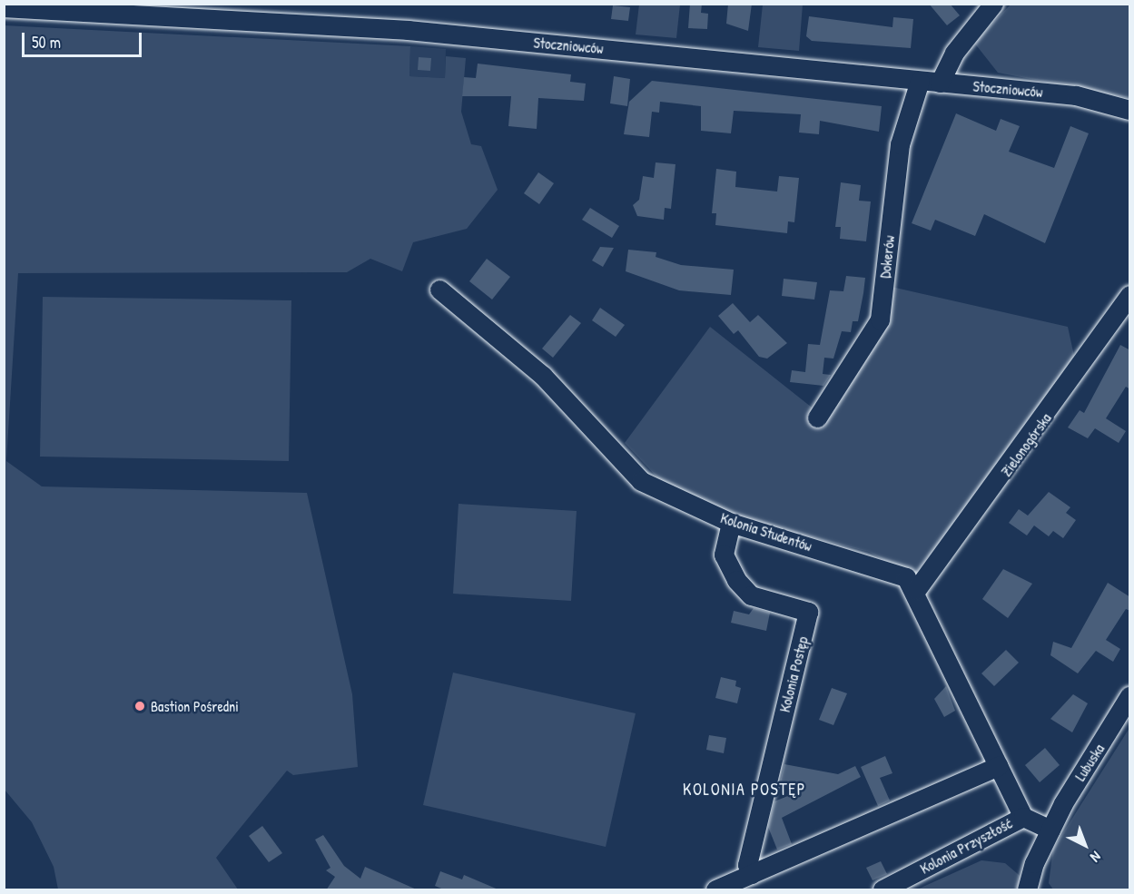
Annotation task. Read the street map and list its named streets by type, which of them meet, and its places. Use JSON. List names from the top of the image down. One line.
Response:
{"streets":{"street":["Stoczniowców","Dokerów","Zielonogórska","Kolonia Studentów","Kolonia Postęp","Lubuska","Kolonia Przyszłość"]},"crossings":[["Stoczniowców","Dokerów"],["Zielonogórska","Kolonia Studentów"],["Kolonia Studentów","Kolonia Postęp"],["Kolonia Studentów","Kolonia Przyszłość"],["Lubuska","Kolonia Przyszłość"]],"districts":["KOLONIA POSTĘP"],"places":["Bastion Pośredni"],"scale_bar":"50 m","north":"bottom right"}
